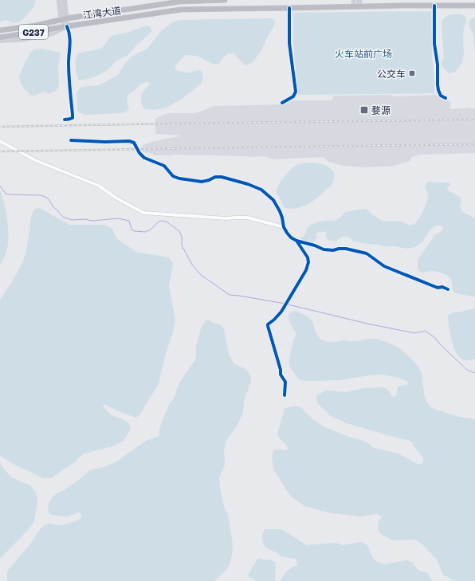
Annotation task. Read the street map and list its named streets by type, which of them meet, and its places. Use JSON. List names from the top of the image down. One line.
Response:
{"streets":{"highway":["江湾大道","G237"]},"parks":["火车站前广场"],"places":{"transit":["公交车","婺源"]}}
